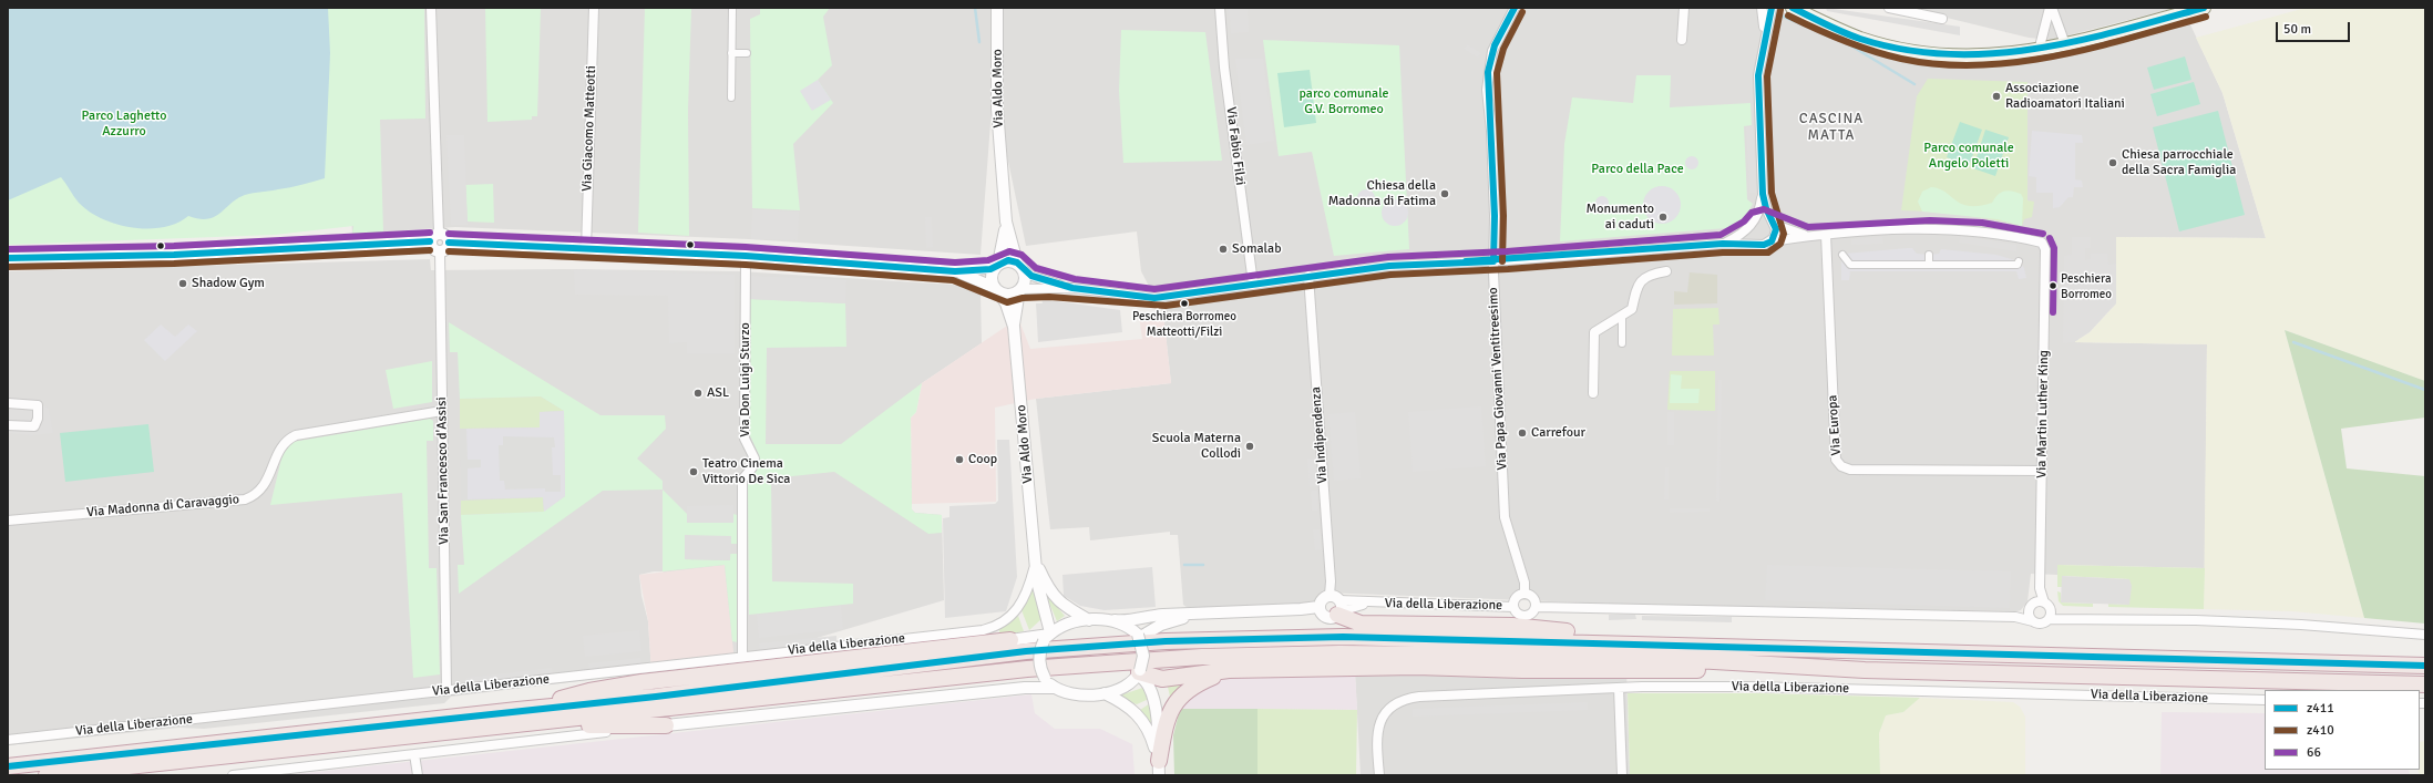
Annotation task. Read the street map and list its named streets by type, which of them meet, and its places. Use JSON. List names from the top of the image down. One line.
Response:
{"streets":{"street":["Via Aldo Moro","Via Giacomo Matteotti","Via Fabio Filzi","Via Papa Giovanni Ventitreesimo","Via Don Luigi Sturzo","Via Martin Luther King","Via Europa","Via Indipendenza","Via San Francesco d'Assisi","Via Madonna di Caravaggio","Via della Liberazione"]},"crossings":[["Via Aldo Moro","Via della Liberazione"],["Via Papa Giovanni Ventitreesimo","Via della Liberazione"],["Via Don Luigi Sturzo","Via della Liberazione"],["Via Martin Luther King","Via Europa"],["Via Indipendenza","Via della Liberazione"],["Via San Francesco d'Assisi","Via Madonna di Caravaggio"],["Via San Francesco d'Assisi","Via della Liberazione"]],"districts":["CASCINA MATTA"],"parks":["parco comunale G.V. Borromeo","Parco Laghetto Azzurro","Parco comunale Angelo Poletti","Parco della Pace"],"places":["Associazione Radioamatori Italiani","Chiesa parrocchiale della Sacra Famiglia","Chiesa della Madonna di Fatima","Monumento ai caduti","Somalab","Shadow Gym","Peschiera Borromeo","Peschiera Borromeo Matteotti/Filzi","ASL","Carrefour","Scuola Materna Collodi","Coop","Teatro Cinema Vittorio De Sica"],"lines":["transit line z411","transit line z410","transit line 66"],"legend":["z411","z410","66"],"scale_bar":"50 m"}
